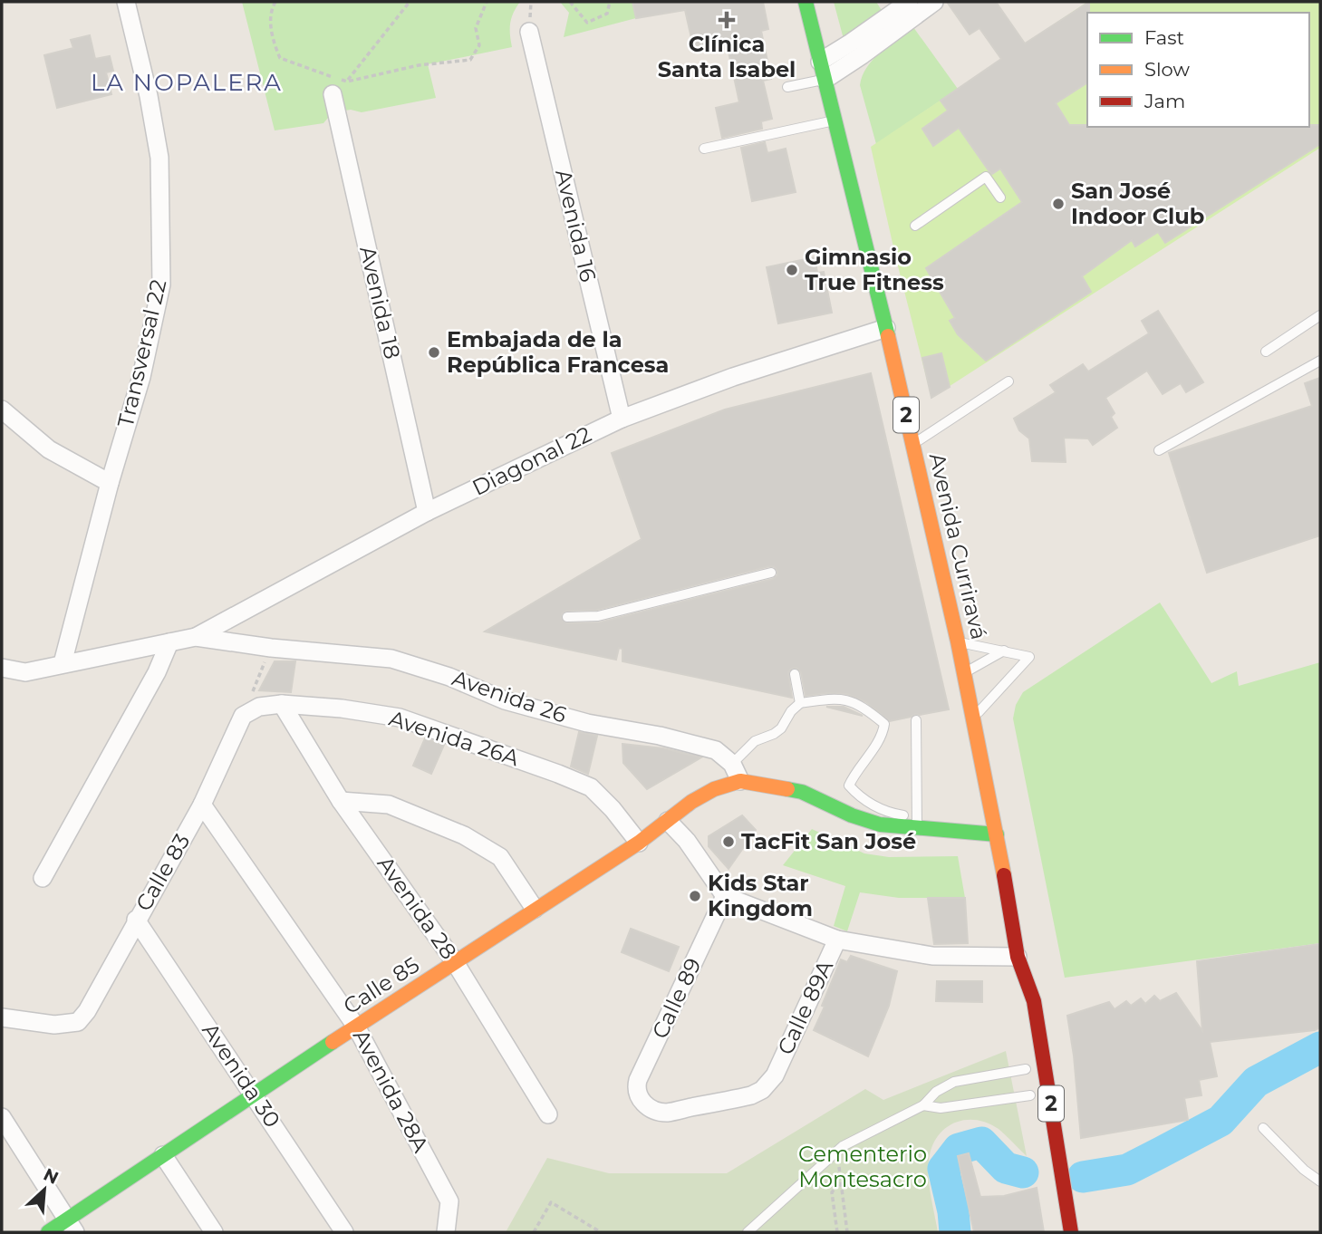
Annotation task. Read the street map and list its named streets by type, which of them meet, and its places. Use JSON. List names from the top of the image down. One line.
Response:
{"streets":{"main road":["2","Avenida Curriravá","Calle 85"],"street":["Avenida 16","Avenida 18","Transversal 22","Diagonal 22","Avenida 26","Avenida 26A","Calle 83","Avenida 28","Calle 89","Calle 89A","Avenida 30","Avenida 28A"]},"crossings":[["Avenida 16","Diagonal 22"],["Avenida 18","Diagonal 22"],["Transversal 22","Avenida 26"],["Diagonal 22","Avenida Curriravá"],["Diagonal 22","Avenida 26"],["Avenida 26A","Calle 83"],["Avenida 26A","Avenida 28"],["Avenida 26A","Calle 85"],["Calle 83","Avenida 30"],["Calle 83","Avenida 28A"],["Avenida 28","Calle 85"],["Calle 85","Avenida 30"],["Calle 85","Avenida 28A"],["Calle 89","Calle 89A"]],"districts":["LA NOPALERA"],"parks":["Cementerio Montesacro"],"places":{"health":["Clínica Santa Isabel"],"other":["San José Indoor Club","Gimnasio True Fitness","Embajada de la República Francesa","TacFit San José","Kids Star Kingdom"]},"legend":["Fast","Slow","Jam"],"north":"top right"}
